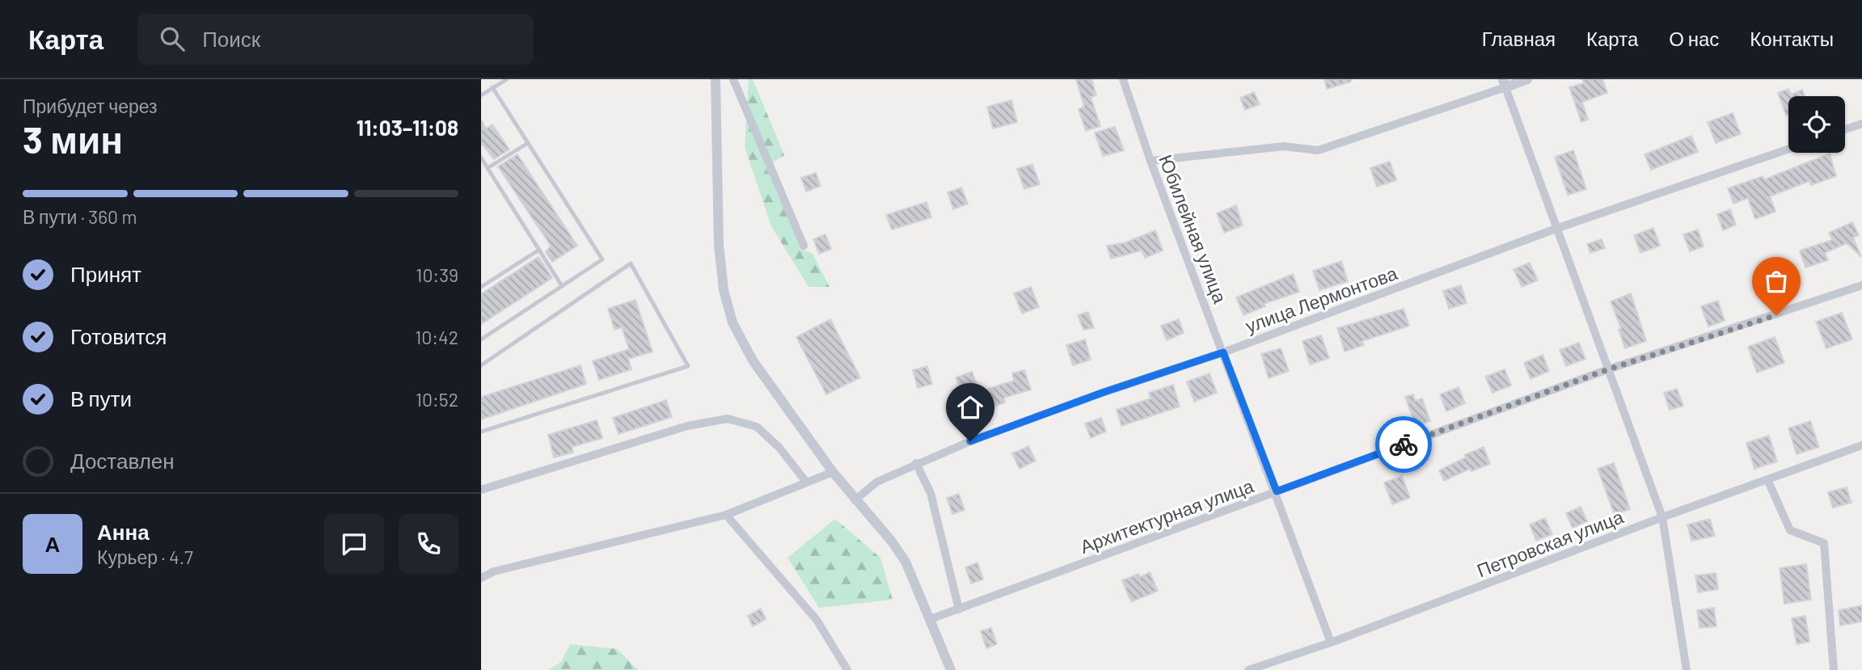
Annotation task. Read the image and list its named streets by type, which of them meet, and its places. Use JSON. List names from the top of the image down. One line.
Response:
{"streets":{"street":["Юбилейная улица","улица Лермонтова","Архитектурная улица","Петровская улица"]},"crossings":[["Юбилейная улица","улица Лермонтова"],["Юбилейная улица","Архитектурная улица"],["Юбилейная улица","Петровская улица"]],"page":{"header":"Карта","search":"Поиск","nav":["Главная","Карта","О нас","Контакты"],"heading":["3 мин","Прибудет через","11:03–11:08"],"panel":["Анна","Курьер · 4.7"],"bar":"В пути · 360 m","list":[["Принят","10:39"],["Готовится","10:42"],["В пути","10:52"],"Доставлен"],"round":"А"}}
